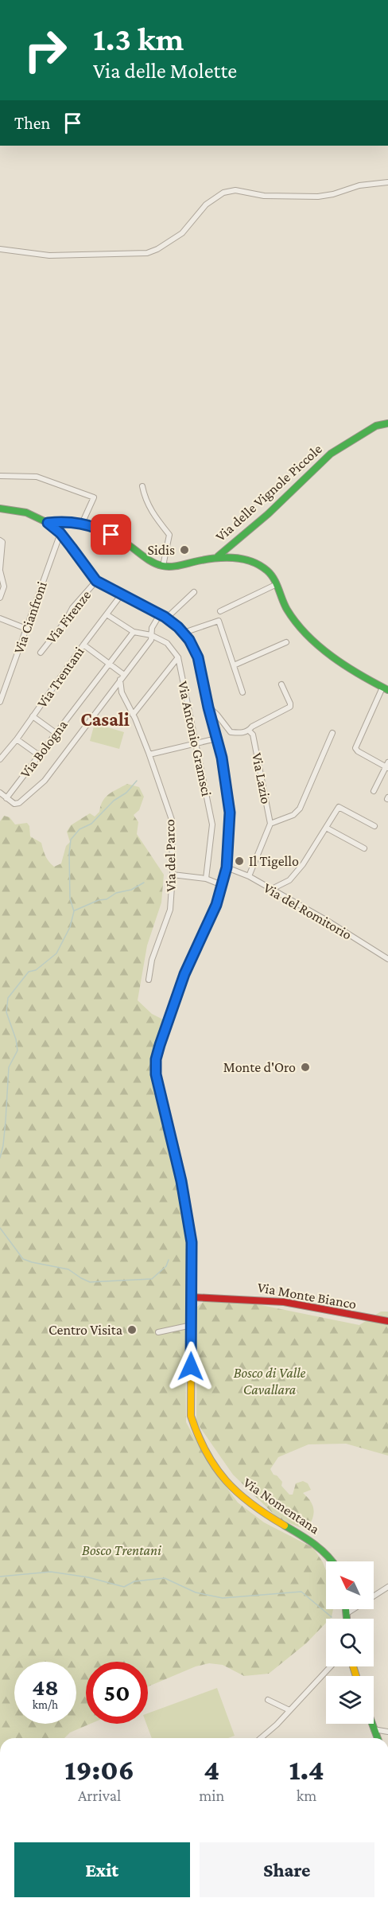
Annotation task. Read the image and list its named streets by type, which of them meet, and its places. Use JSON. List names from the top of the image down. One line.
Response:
{"streets":{"main road":["Via delle Vignole Piccole","Via Monte Bianco","Via Nomentana"],"street":["Via Firenze","Via Cianfroni","Via Trentani","Via Antonio Gramsci","Via Bologna","Via Lazio","Via del Parco","Via del Romitorio"]},"crossings":[["Via Firenze","Via Nomentana"],["Via Cianfroni","Via Nomentana"],["Via Trentani","Via Nomentana"],["Via Lazio","Via del Romitorio"],["Via del Romitorio","Via Nomentana"],["Via Monte Bianco","Via Nomentana"]],"districts":["Casali"],"parks":["Bosco di Valle Cavallara","Bosco Trentani"],"places":["Sidis","Il Tigello","Monte d'Oro","Centro Visita"],"north":"top left","page":{"turn":["1.3 km","Via delle Molette"],"then":"Then","speed":"48 km/h","limit":"50","eta":["19:06","Arrival","4","min","1.4","km"],"buttons":["Exit","Share"]}}
